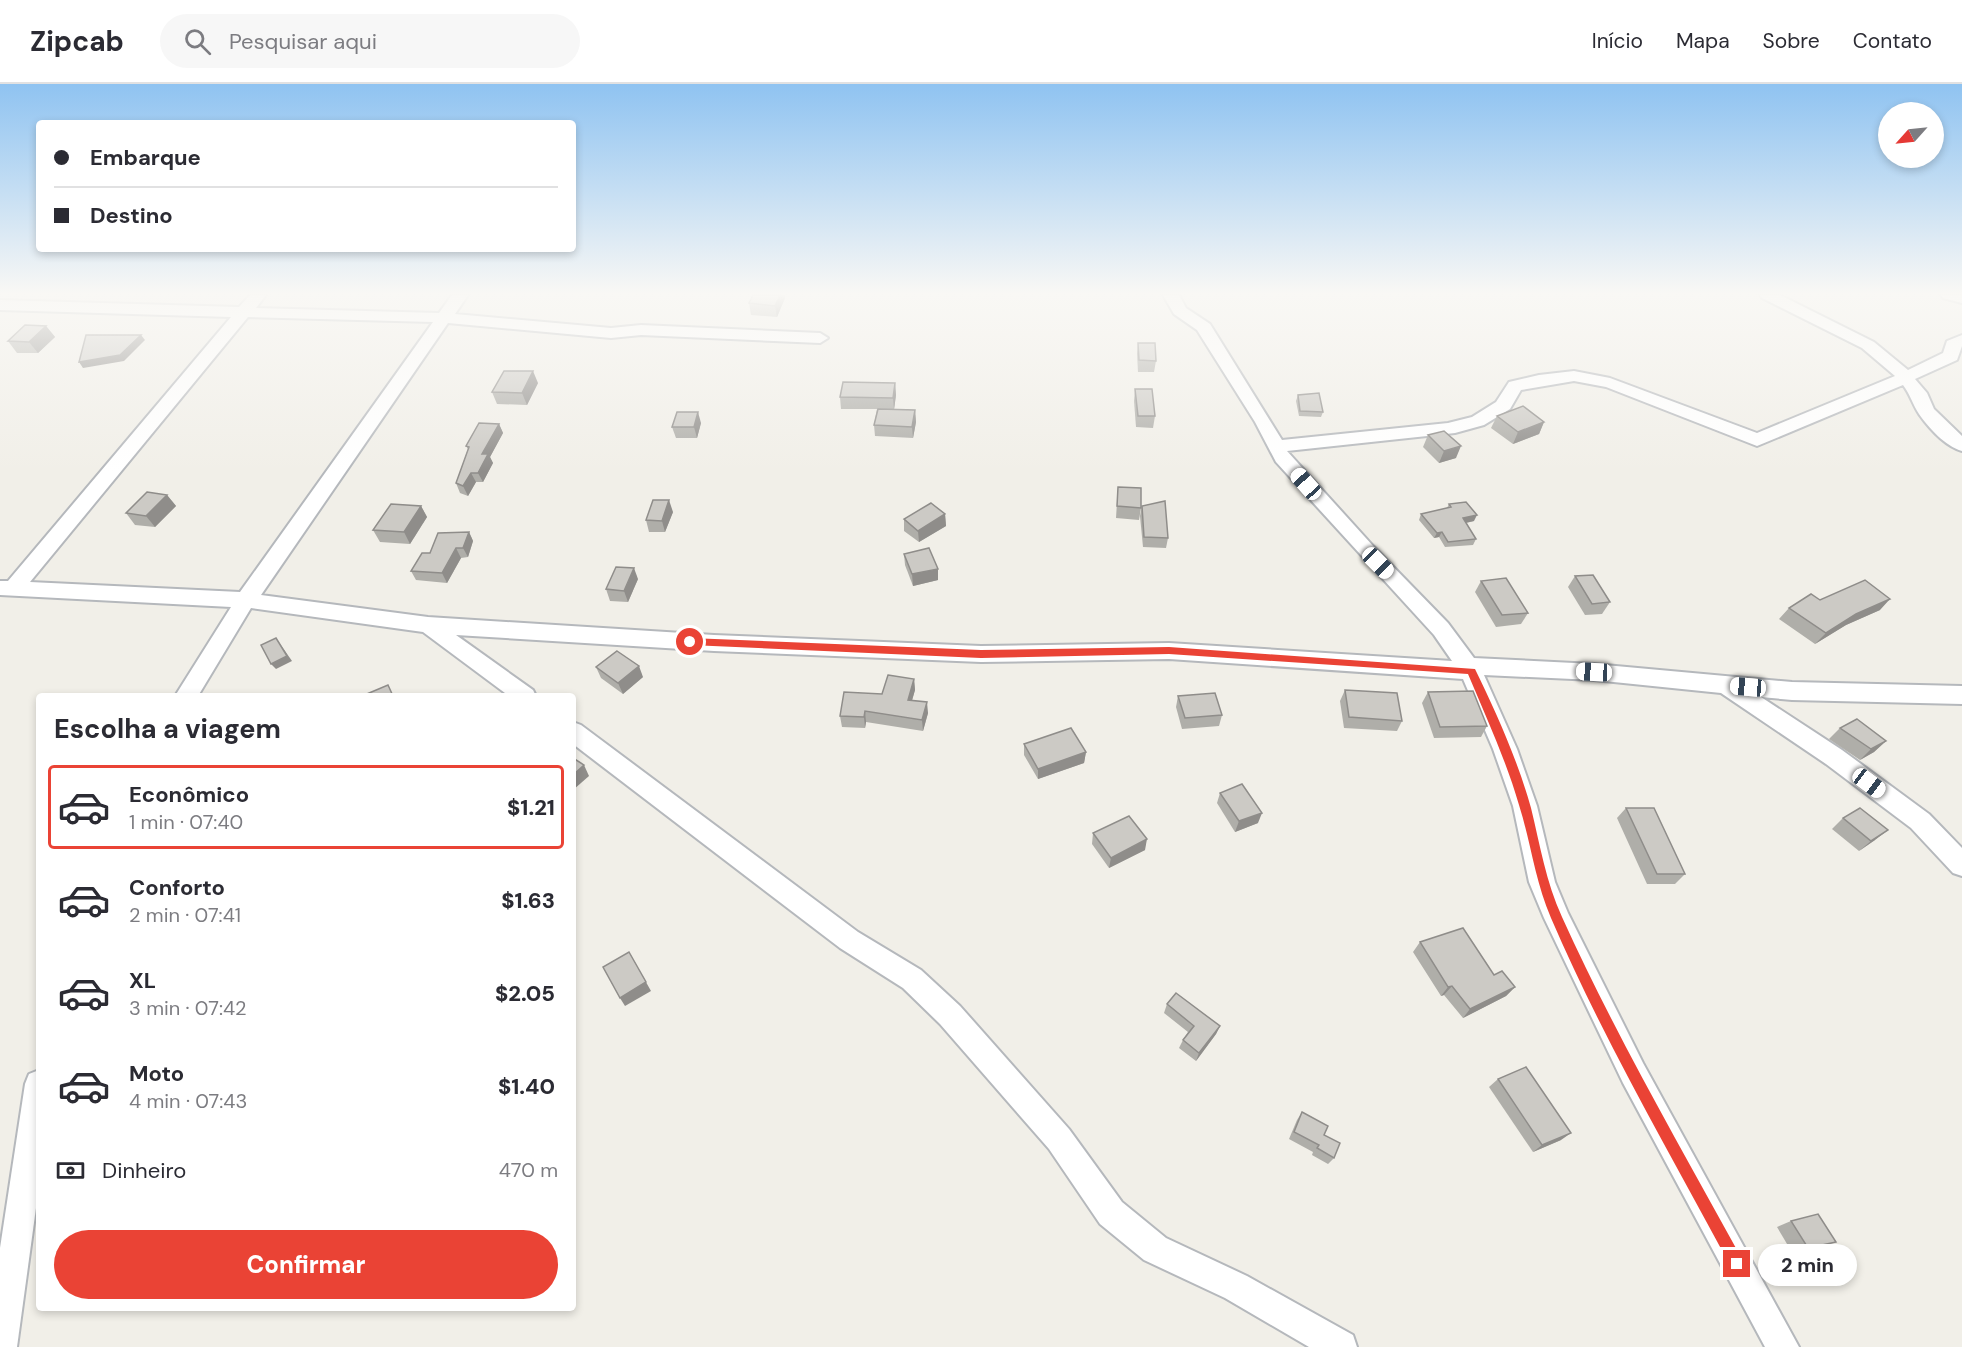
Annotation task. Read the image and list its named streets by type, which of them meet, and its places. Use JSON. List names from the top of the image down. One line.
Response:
{"north":"bottom left","page":{"header":"Zipcab","search":"Pesquisar aqui","nav":["Início","Mapa","Sobre","Contato"],"banner":["Embarque","Destino"],"heading":"Escolha a viagem","list":[{"name":"Econômico","note":"1 min · 07:40","value":"$1.21"},{"name":"Conforto","note":"2 min · 07:41","value":"$1.63"},{"name":"XL","note":"3 min · 07:42","value":"$2.05"},{"name":"Moto","note":"4 min · 07:43","value":"$1.40"}],"pay":["Dinheiro","470 m"],"buttons":"Confirmar","bubble":"2 min"}}
